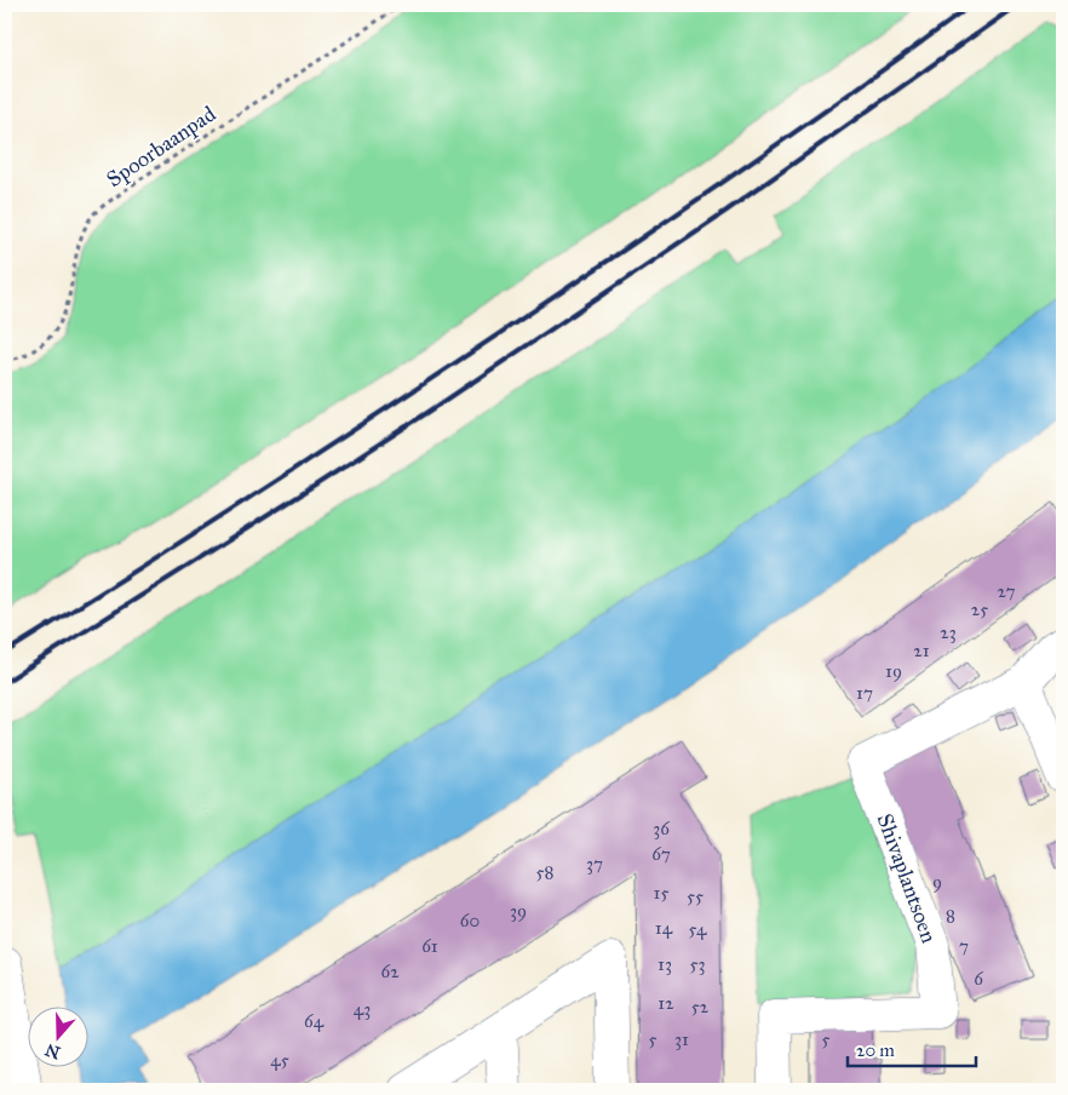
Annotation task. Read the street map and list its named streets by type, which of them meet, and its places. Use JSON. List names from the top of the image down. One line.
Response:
{"streets":{"street":["Shivaplantsoen"],"path":["Spoorbaanpad"]},"house_numbers":["27","25","23","21","19","17","36","67","37","58","9","15","55","39","8","60","14","54","61","7","13","53","62","6","12","52","43","64","5","31","5","45"],"scale_bar":"20 m","north":"bottom"}
